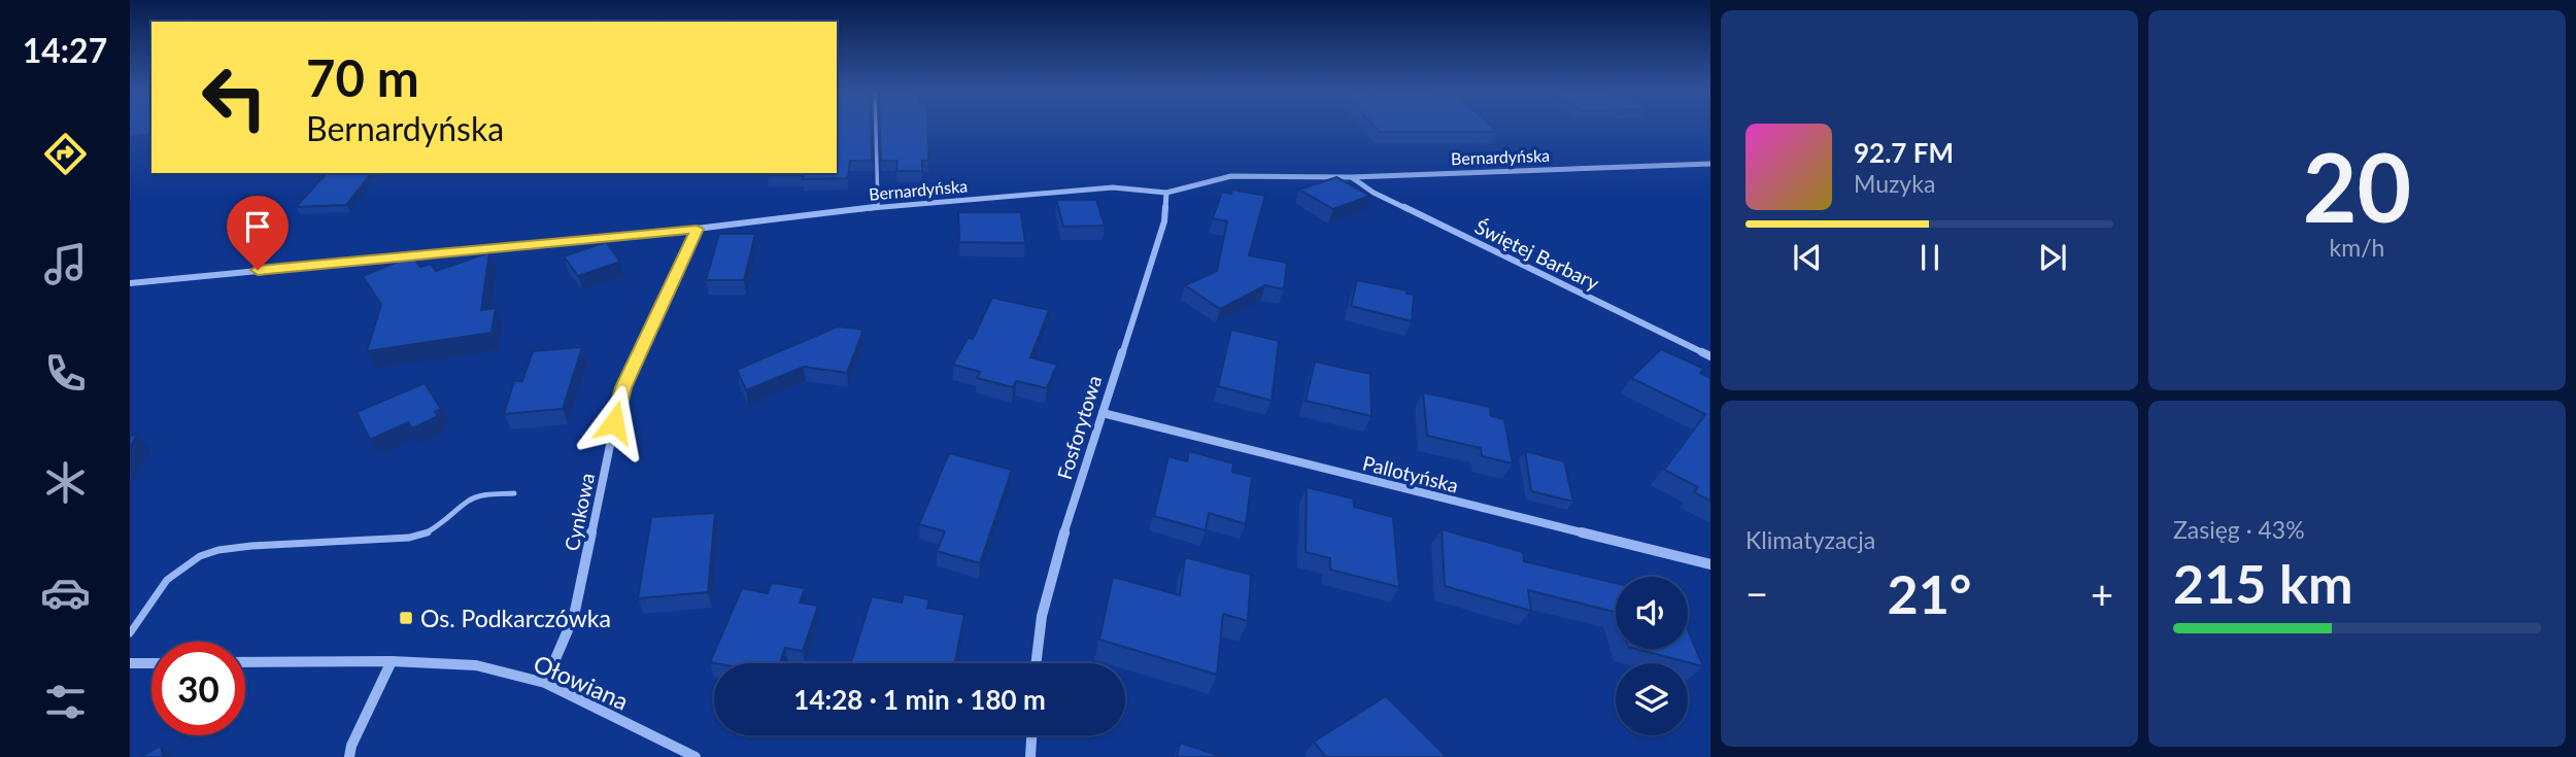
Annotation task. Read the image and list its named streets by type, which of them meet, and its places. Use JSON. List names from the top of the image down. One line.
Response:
{"streets":{"street":["Bernardyńska","Świętej Barbary","Fosforytowa","Pallotyńska","Cynkowa","Ołowiana"]},"crossings":[["Bernardyńska","Świętej Barbary"],["Bernardyńska","Fosforytowa"],["Bernardyńska","Cynkowa"],["Fosforytowa","Pallotyńska"],["Cynkowa","Ołowiana"]],"places":{"transit":["Os. Podkarczówka"]},"page":{"tabs":"14:27","tile":[["20","km/h"],"Klimatyzacja",["Zasięg · 43%","215 km"]],"turn":["70 m","Bernardyńska"],"song":["92.7 FM","Muzyka"],"heat":["−","21°","+"],"limit":"30","trip":"14:28 · 1 min · 180 m"}}
